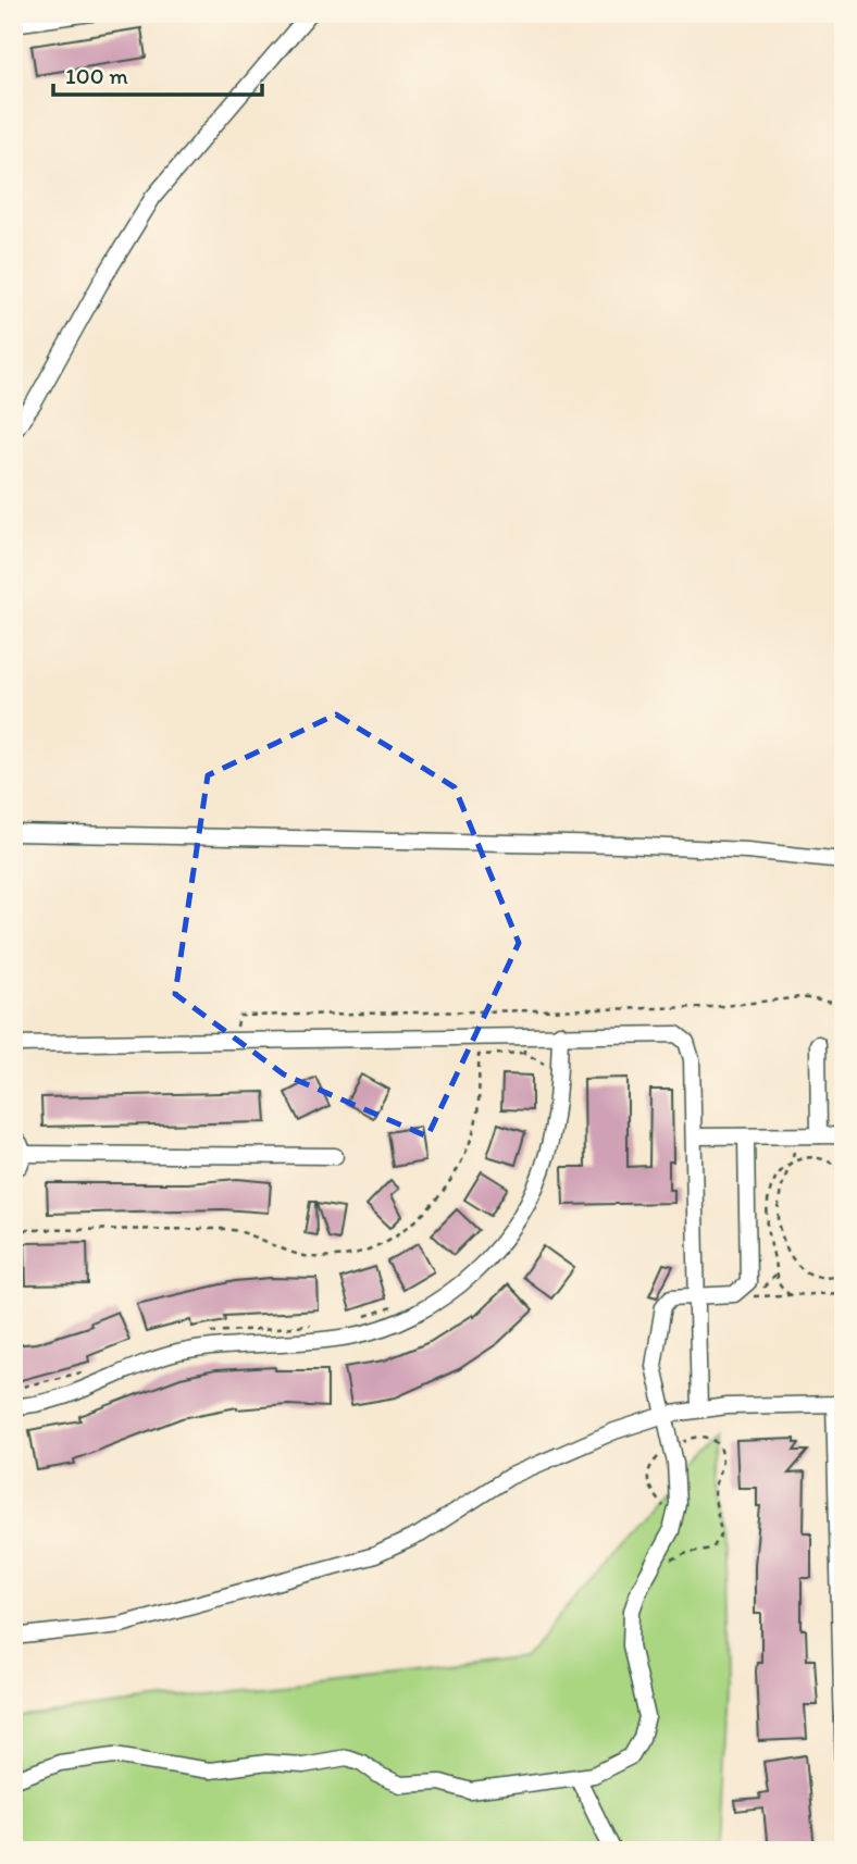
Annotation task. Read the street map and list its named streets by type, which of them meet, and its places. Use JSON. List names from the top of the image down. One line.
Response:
{"scale_bar":"100 m"}
